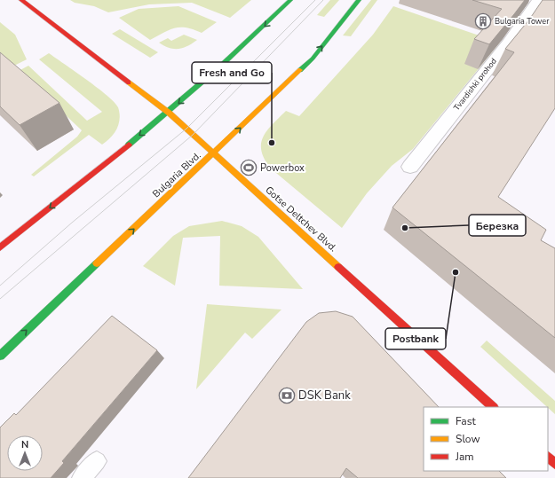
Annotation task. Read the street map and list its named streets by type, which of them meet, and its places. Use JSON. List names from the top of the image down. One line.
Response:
{"streets":{"main road":["Bulgaria Blvd.","Gotse Deltchev Blvd."],"street":["Tvardishki prohod"]},"crossings":[["Bulgaria Blvd.","Gotse Deltchev Blvd."]],"places":{"building":["Bulgaria Tower"],"other":["Fresh and Go","Березка","Postbank"],"sports":["Powerbox"],"bank":["DSK Bank"]},"legend":["Fast","Slow","Jam"],"north":"top"}
